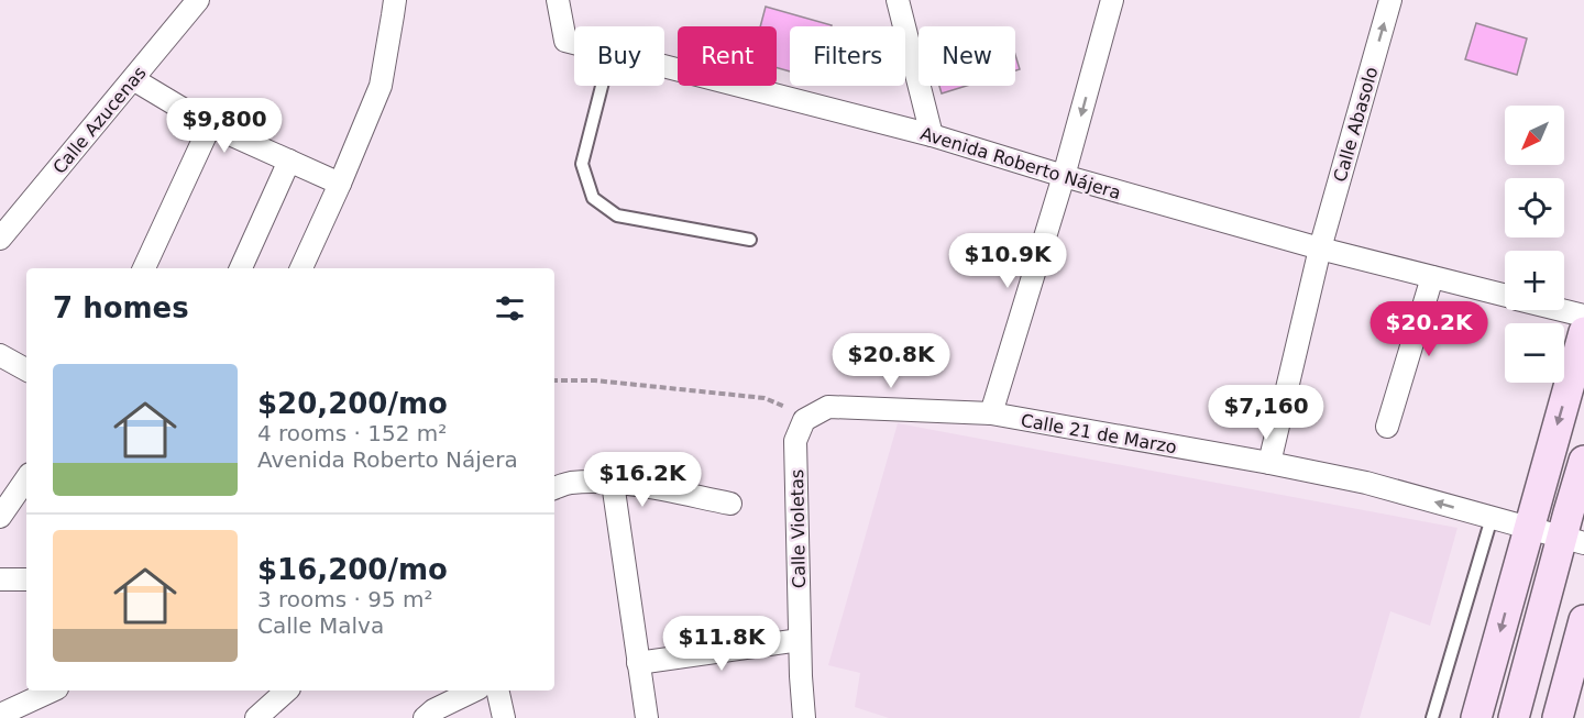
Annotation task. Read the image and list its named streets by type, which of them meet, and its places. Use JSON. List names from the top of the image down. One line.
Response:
{"streets":{"street":["Calle Azucenas","Calle Abasolo","Avenida Roberto Nájera","Calle 21 de Marzo","Calle Violetas"]},"crossings":[["Calle Abasolo","Avenida Roberto Nájera"],["Calle Abasolo","Calle 21 de Marzo"],["Calle 21 de Marzo","Calle Violetas"]],"one_way":["Calle Abasolo"],"north":"bottom left","page":{"chip":["Buy","Rent","Filters","New"],"price":["$9,800","$10.9K","$20.2K","$20.8K","$7,160","$16.2K","$11.8K"],"map_buttons":["+","−"],"heading":"7 homes","list":[{"name":"$20,200/mo","note":"4 rooms · 152 m² · Avenida Roberto Nájera"},{"name":"$16,200/mo","note":"3 rooms · 95 m² · Calle Malva"}]}}
